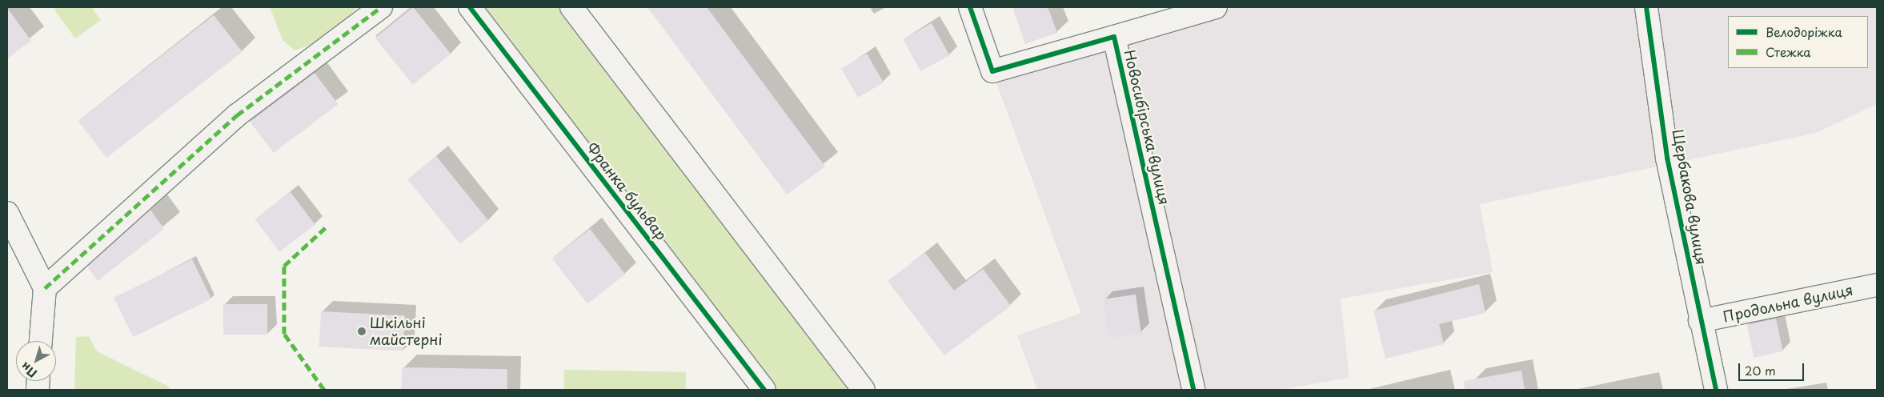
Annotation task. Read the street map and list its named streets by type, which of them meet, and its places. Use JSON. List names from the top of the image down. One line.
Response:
{"streets":{"street":["Новосибірська вулиця","Франка бульвар","Щербакова вулиця","Продольна вулиця"]},"crossings":[["Щербакова вулиця","Продольна вулиця"]],"places":["Шкільні майстерні"],"legend":["Велодоріжка","Стежка"],"scale_bar":"20 m","north":"bottom left"}
